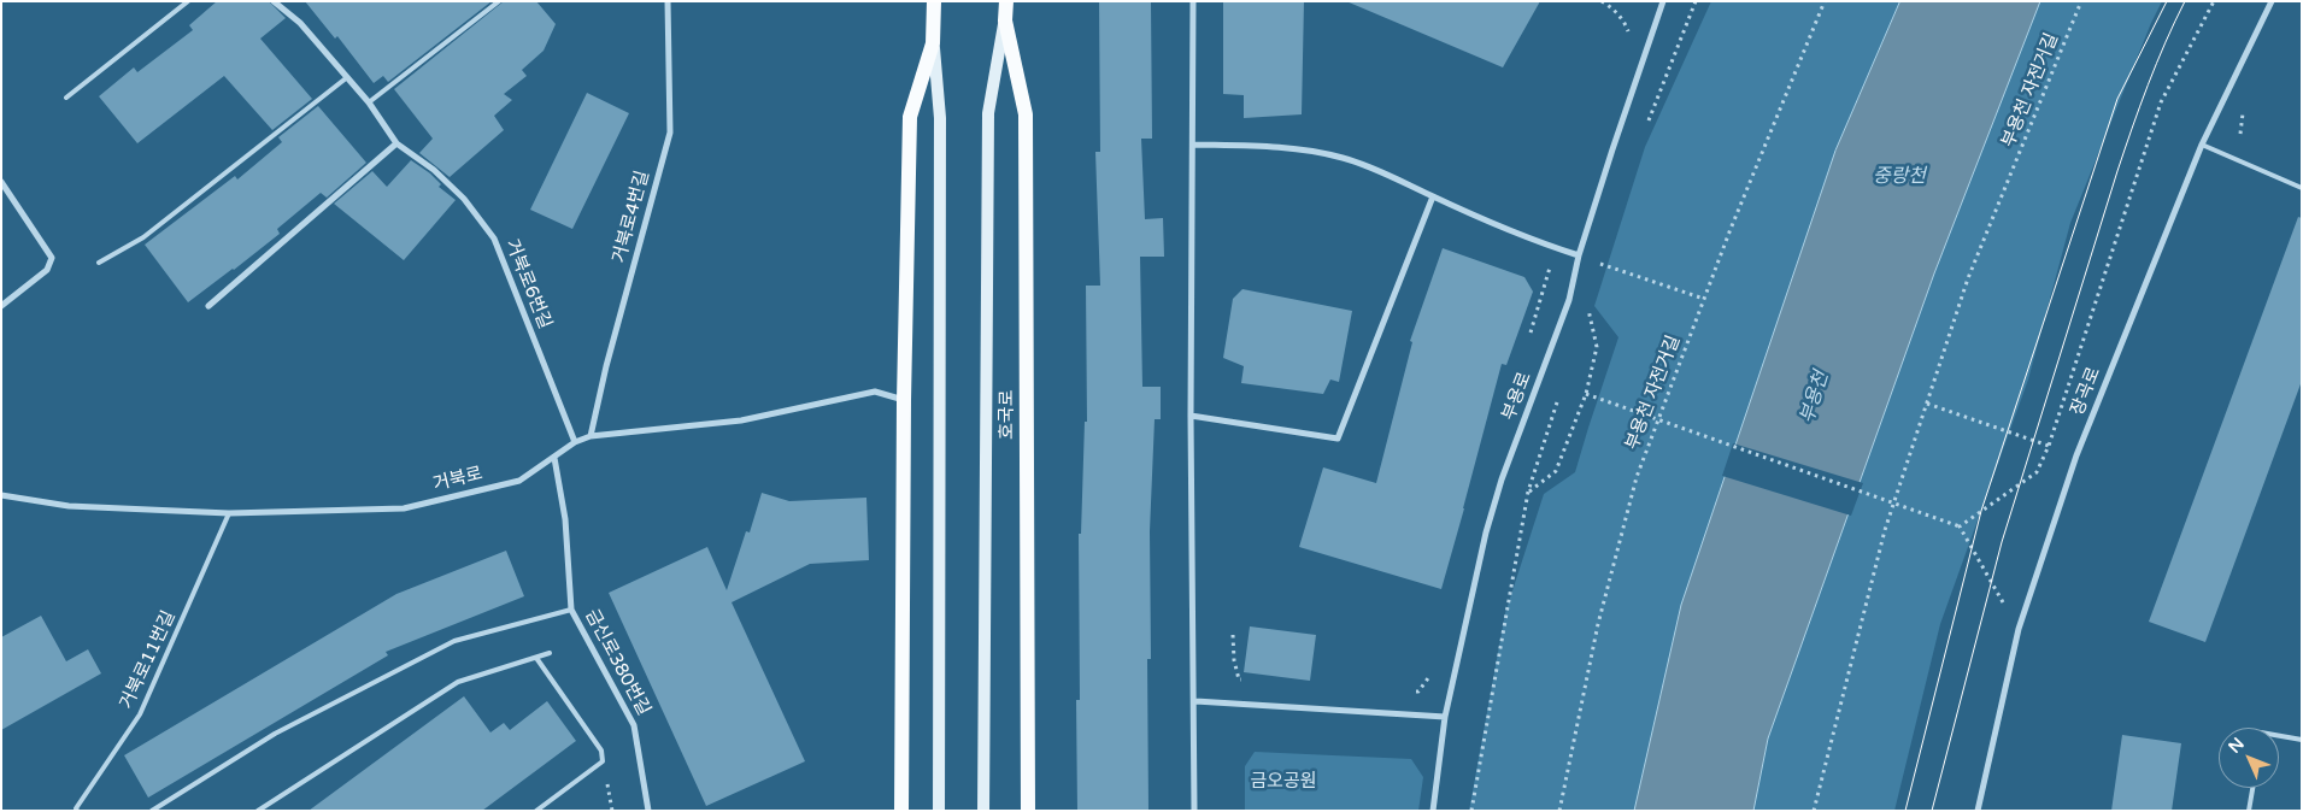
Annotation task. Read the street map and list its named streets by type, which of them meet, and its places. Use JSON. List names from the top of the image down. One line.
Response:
{"streets":{"main road":["호국로"],"street":["거북로4번길","거북로6번길","장곡로","부용로","거북로","금신로380번길"],"lane":["거북로11번길"],"path":["부용천 자전거길"]},"crossings":[["거북로4번길","거북로"],["거북로6번길","거북로"],["거북로","거북로11번길"],["거북로","금신로380번길"]],"water":["중랑천","부용천"],"parks":["금오공원"],"north":"top left"}
